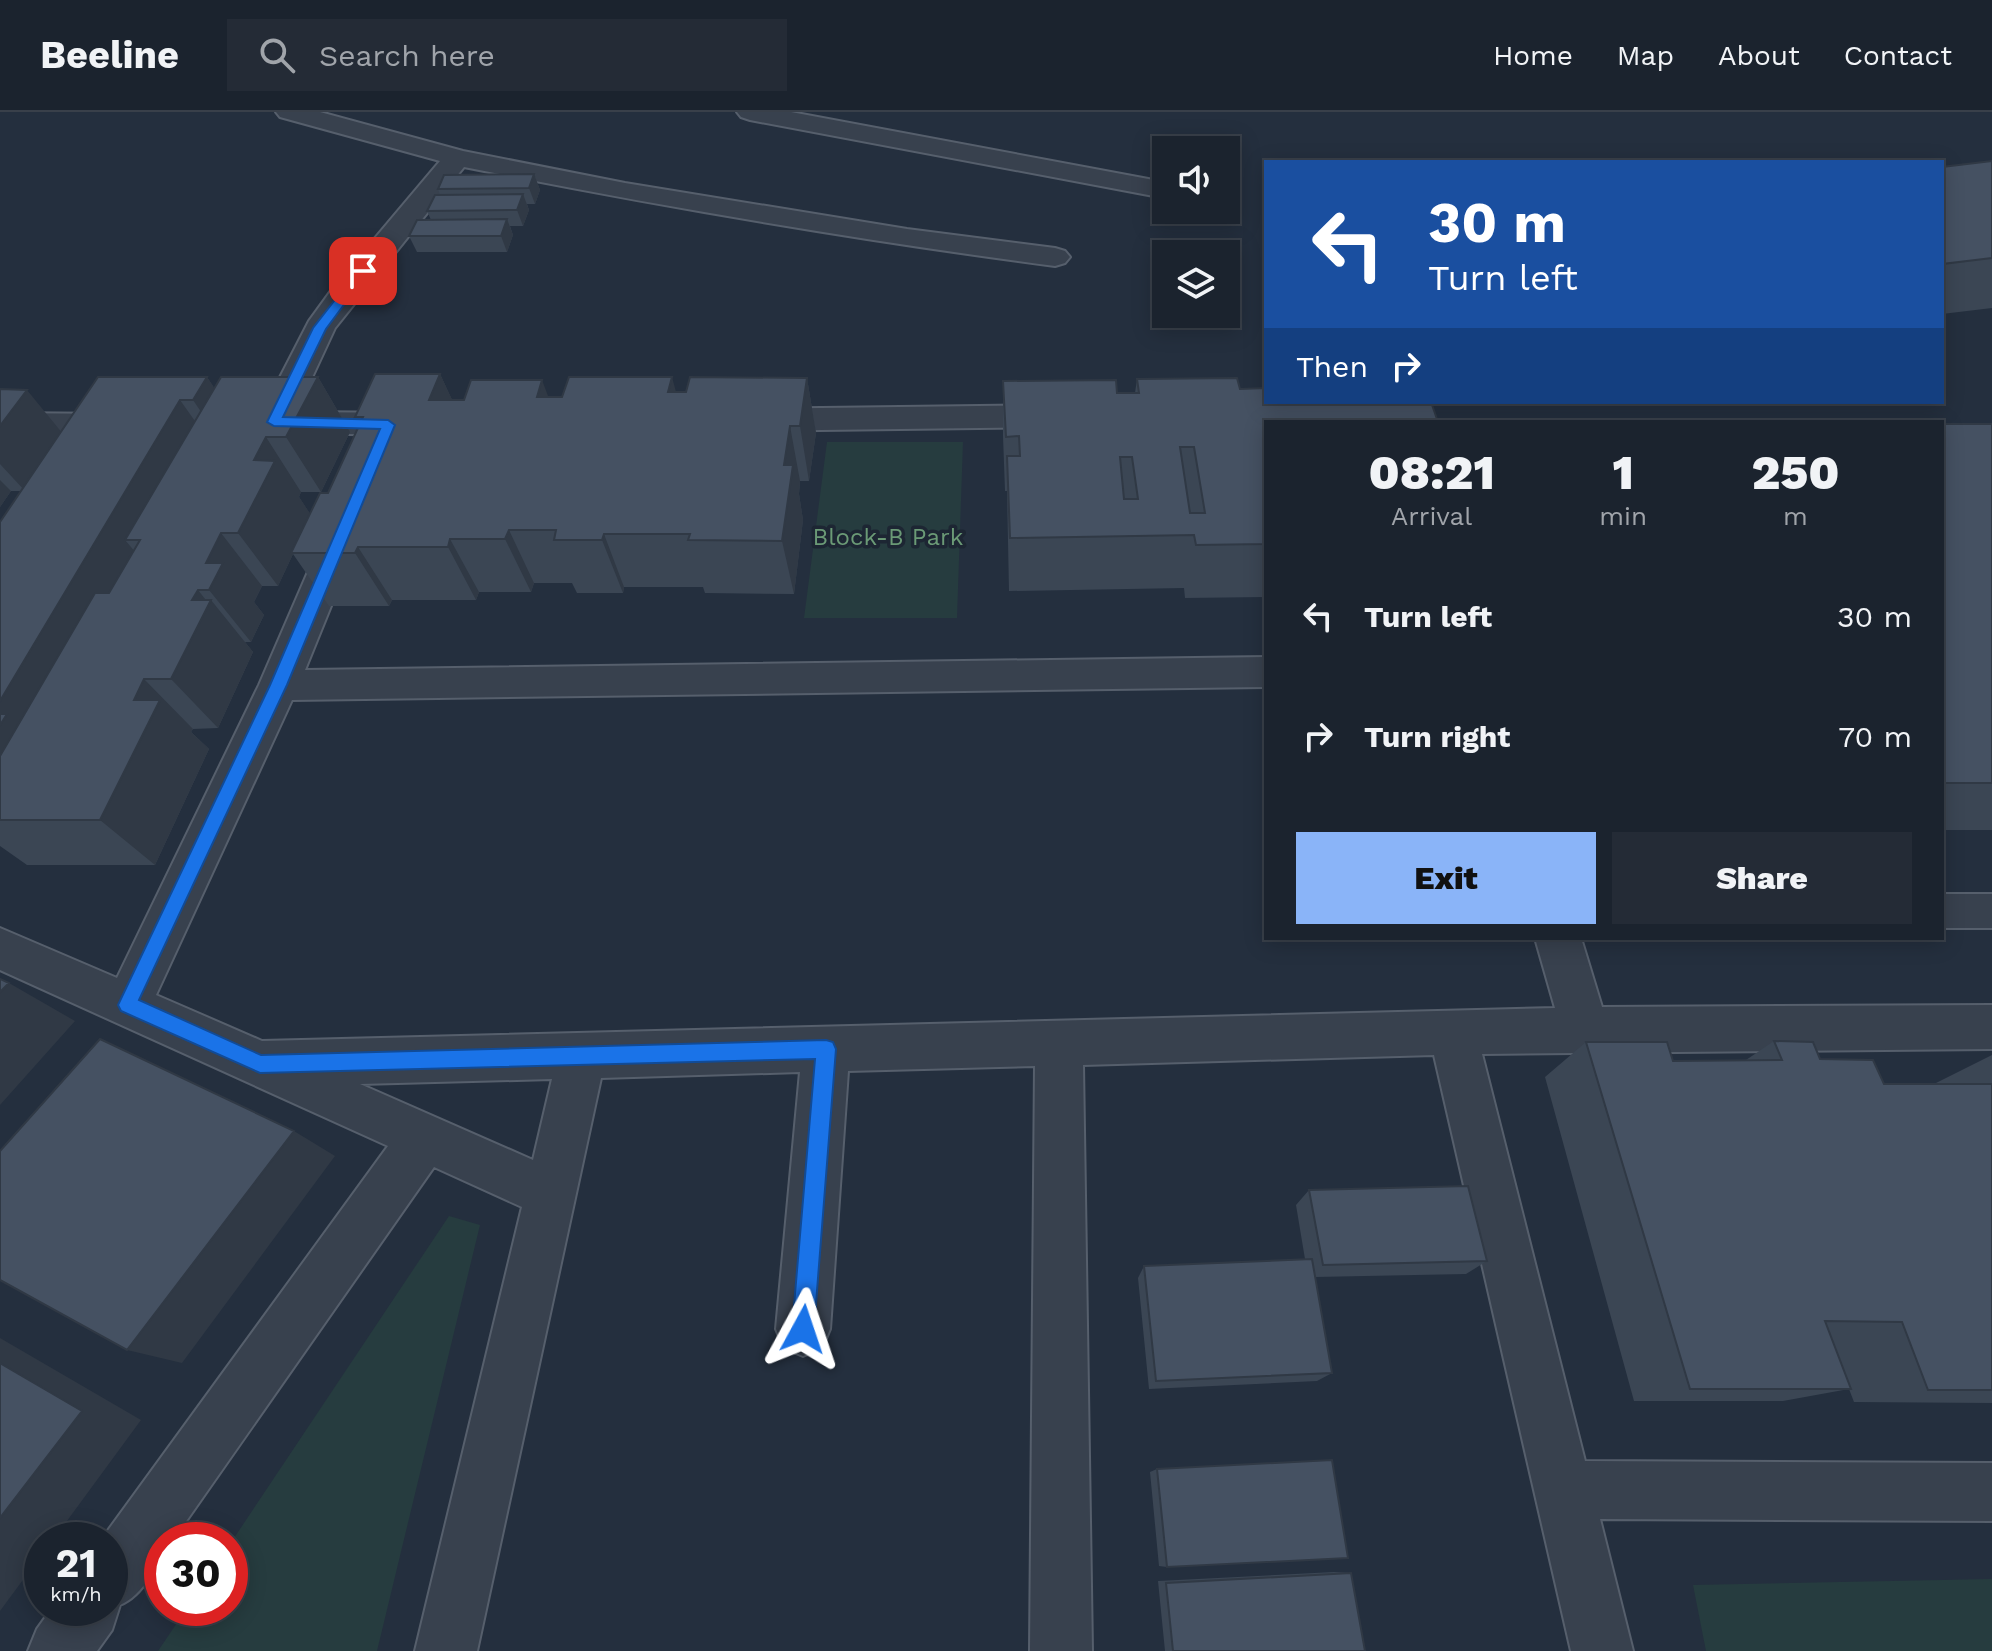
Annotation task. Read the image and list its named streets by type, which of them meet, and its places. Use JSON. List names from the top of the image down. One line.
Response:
{"parks":["Block-B Park"],"page":{"header":"Beeline","search":"Search here","nav":["Home","Map","About","Contact"],"turn":["30 m","Turn left"],"then":"Then","eta":["08:21","Arrival","1","min","250","m"],"list":[{"name":"Turn left","value":"30 m"},{"name":"Turn right","value":"70 m"}],"buttons":["Exit","Share"],"speed":"21 km/h","limit":"30"}}
